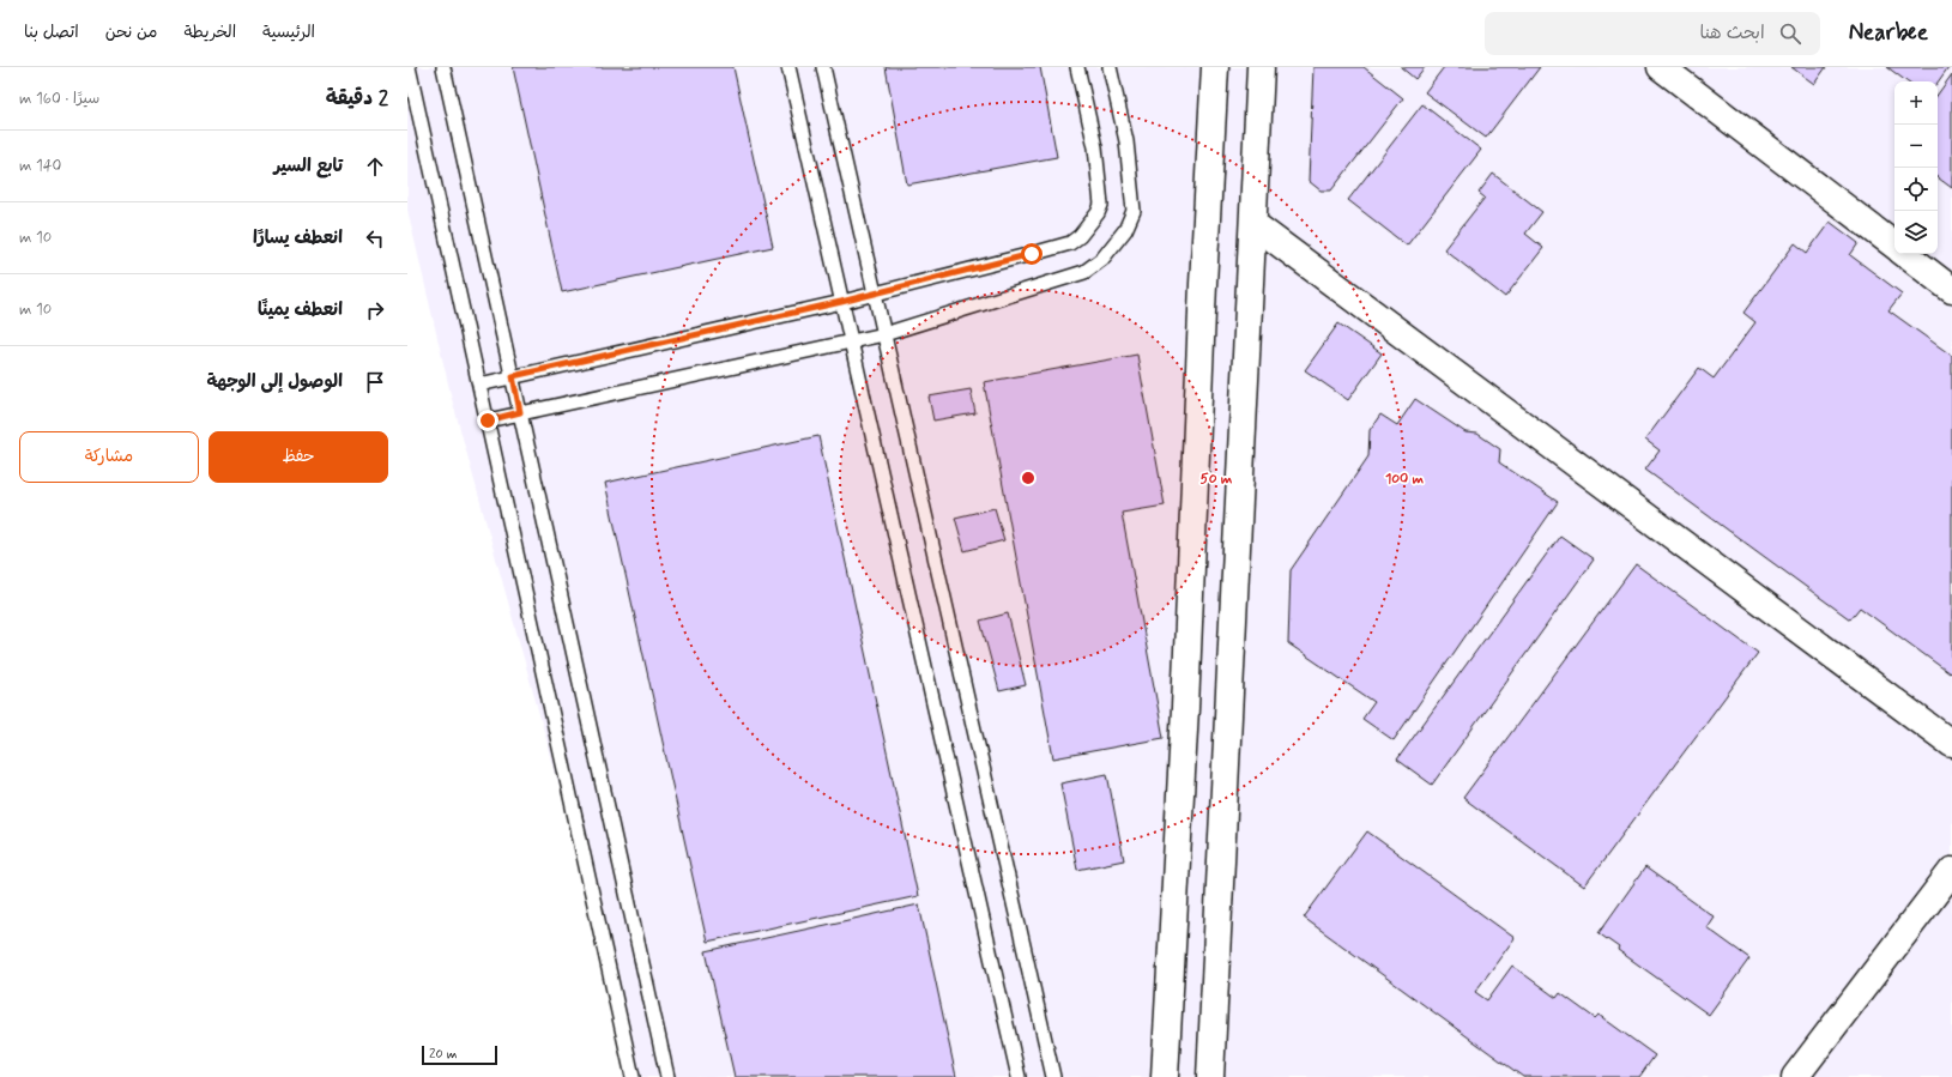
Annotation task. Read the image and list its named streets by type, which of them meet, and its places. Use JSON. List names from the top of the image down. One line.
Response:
{"scale_bar":"20 m","page":{"header":"Nearbee","search":"ابحث هنا","nav":["الرئيسية","الخريطة","من نحن","اتصل بنا"],"heading":["2 دقيقة","سيرًا · 160 m"],"map_buttons":["+","−"],"list":[["تابع السير","140 m"],["انعطف يسارًا","10 m"],["انعطف يمينًا","10 m"],"الوصول إلى الوجهة"],"buttons":["حفظ","مشاركة"],"scale":"20 m"},"rings":["50 m","100 m"]}
